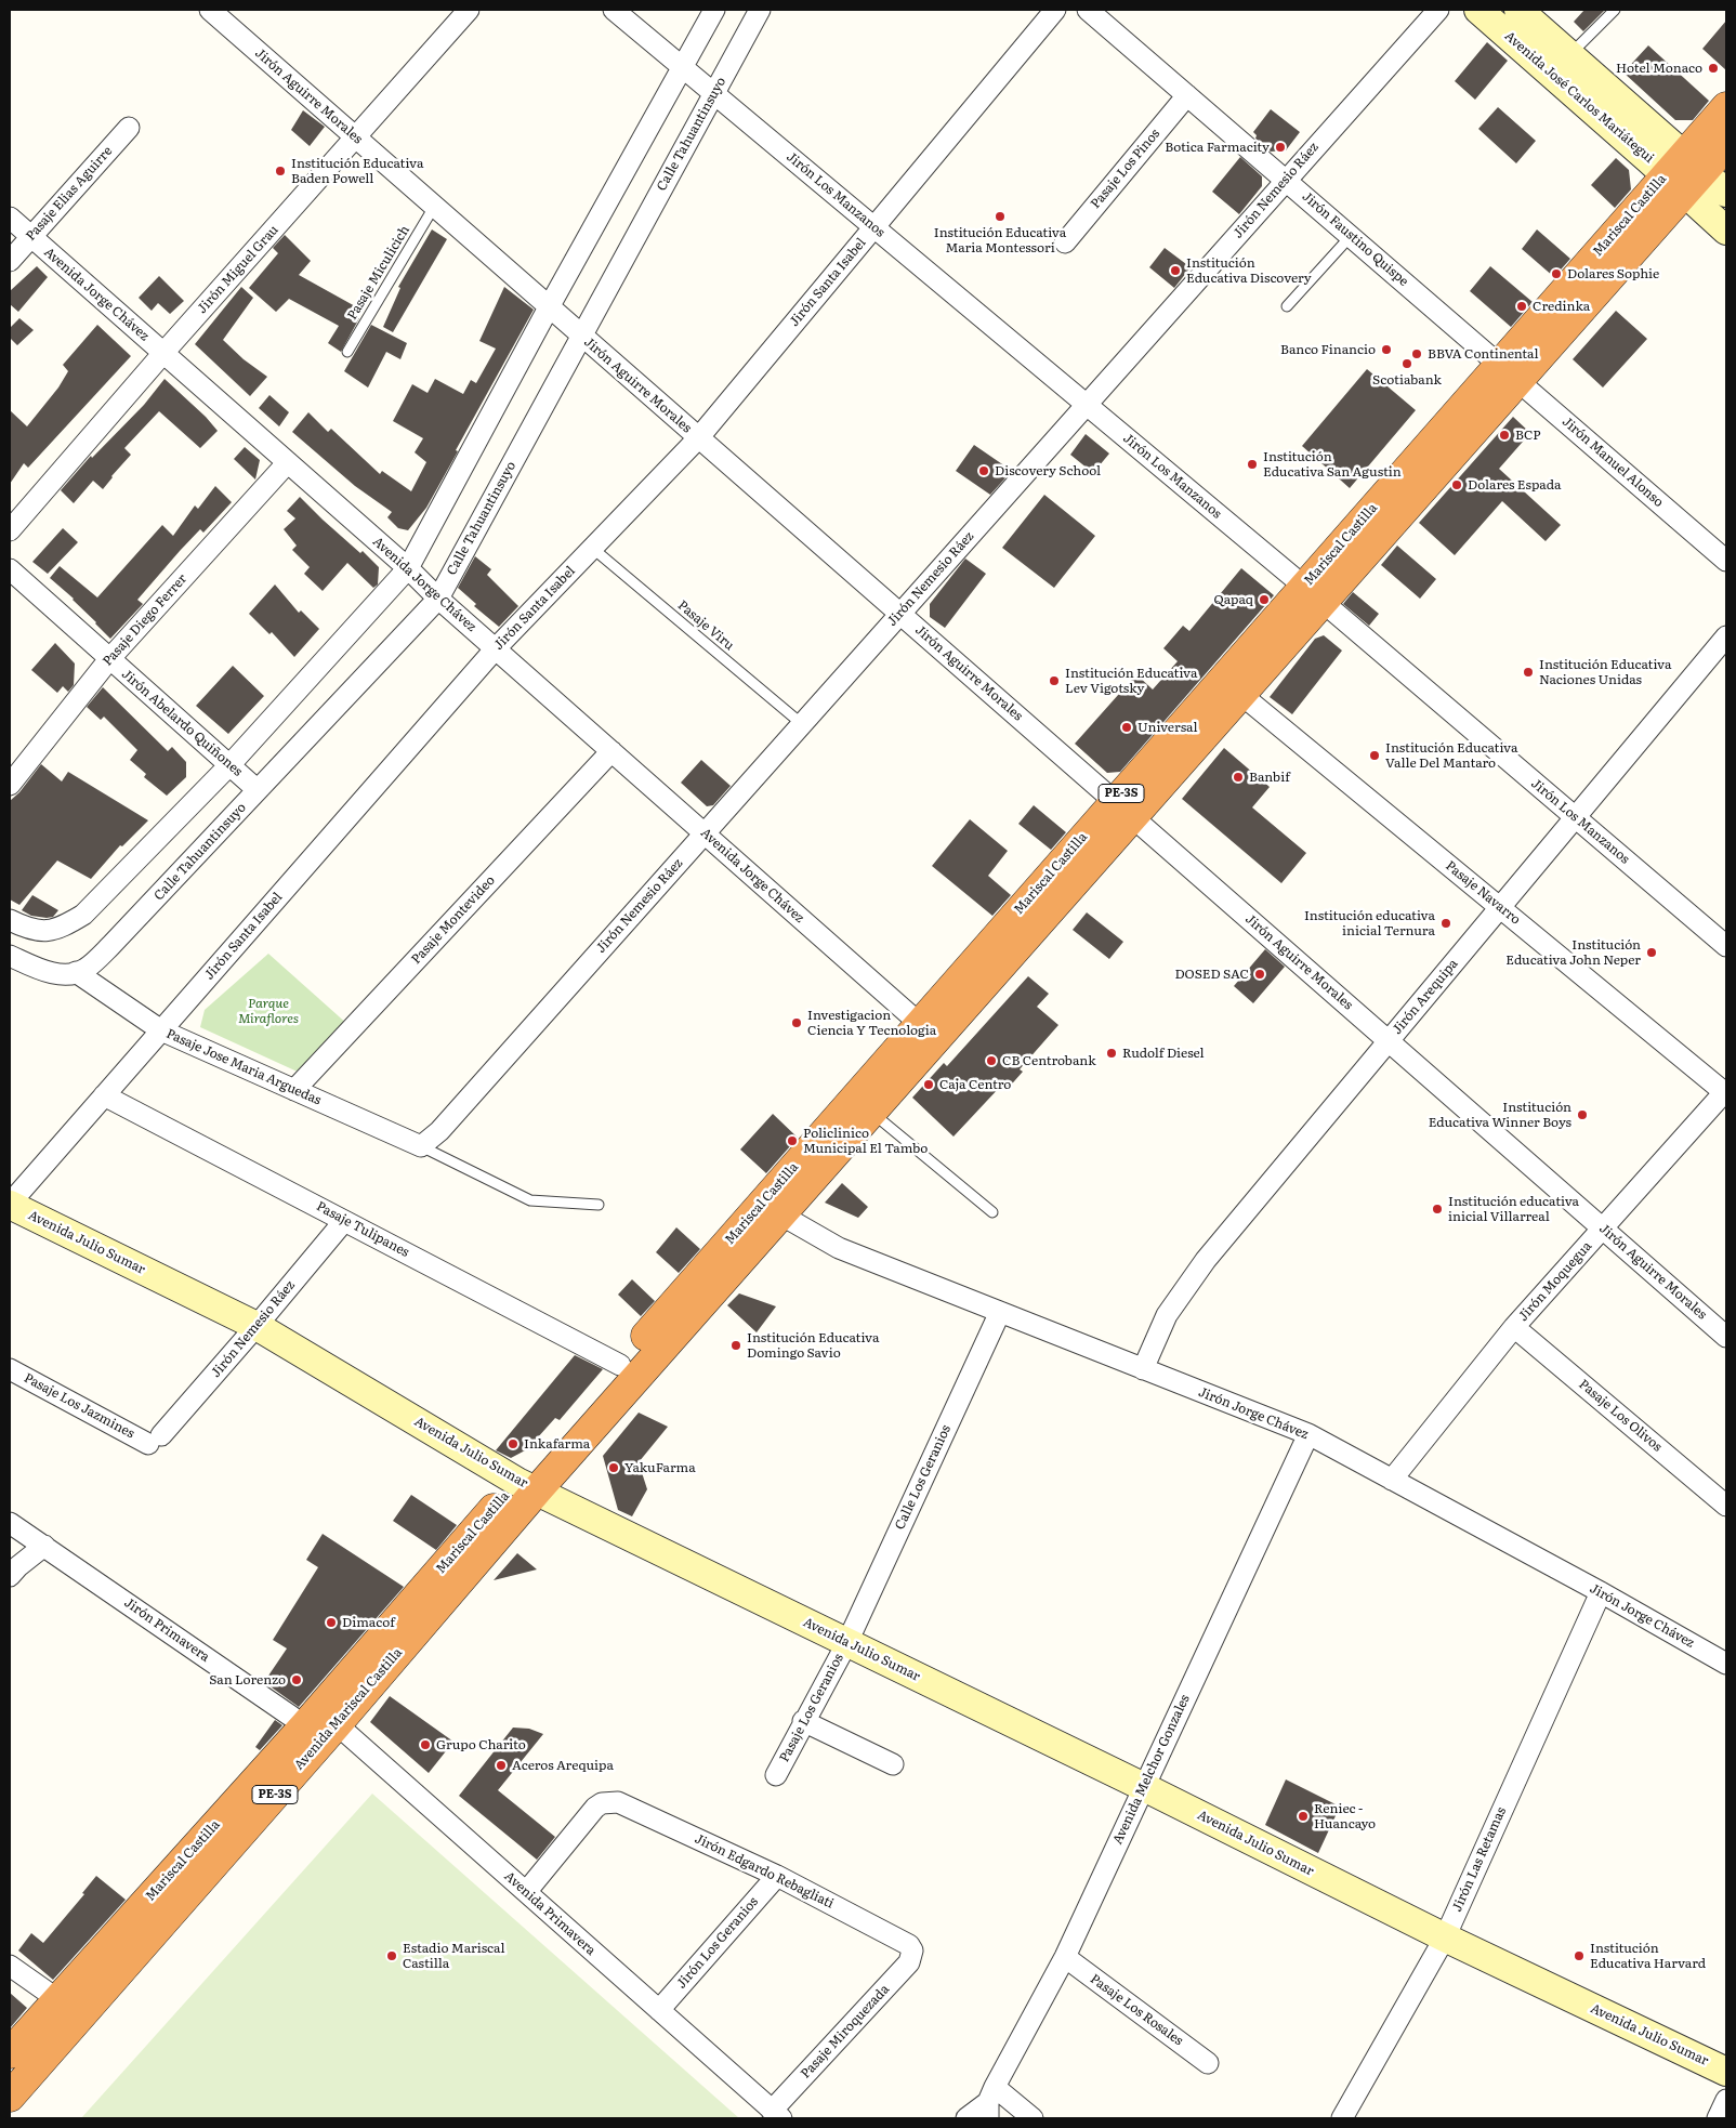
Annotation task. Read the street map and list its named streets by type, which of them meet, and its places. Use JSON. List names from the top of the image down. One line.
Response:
{"streets":{"highway":["Mariscal Castilla","PE-3S","Avenida Mariscal Castilla"],"street":["Jirón Aguirre Morales","Avenida José Carlos Mariátegui","Calle Tahuantinsuyo","Pasaje Los Pinos","Jirón Nemesio Ráez","Pasaje Elias Aguirre","Jirón Los Manzanos","Jirón Faustino Quispe","Jirón Miguel Grau","Jirón Santa Isabel","Avenida Jorge Chávez","Jirón Manuel Alonso","Pasaje Diego Ferrer","Jirón Abelardo Quiñones","Pasaje Navarro","Pasaje Montevideo","Jirón Arequipa","Pasaje Jose Maria Arguedas","Pasaje Tulipanes","Avenida Julio Sumar","Jirón Moquegua","Pasaje Los Jazmines","Jirón Jorge Chávez","Pasaje Los Olivos","Calle Los Geranios","Jirón Primavera","Pasaje Los Geranios","Avenida Melchor Gonzales","Jirón Las Retamas","Jirón Edgardo Rebagliati","Avenida Primavera","Jirón Los Geranios","Pasaje Los Rosales","Pasaje Miroquezada"],"lane":["Pasaje Miculicich","Pasaje Viru"]},"crossings":[["Jirón Aguirre Morales","Calle Tahuantinsuyo"],["Jirón Aguirre Morales","Jirón Nemesio Ráez"],["Jirón Aguirre Morales","Mariscal Castilla"],["Jirón Aguirre Morales","Jirón Miguel Grau"],["Jirón Aguirre Morales","Pasaje Miculicich"],["Jirón Aguirre Morales","Jirón Santa Isabel"],["Jirón Aguirre Morales","Jirón Arequipa"],["Jirón Aguirre Morales","Jirón Moquegua"],["Avenida José Carlos Mariátegui","Mariscal Castilla"],["Calle Tahuantinsuyo","Jirón Los Manzanos"],["Calle Tahuantinsuyo","Avenida Jorge Chávez"],["Calle Tahuantinsuyo","Jirón Abelardo Quiñones"],["Calle Tahuantinsuyo","Pasaje Jose Maria Arguedas"],["Pasaje Los Pinos","Jirón Faustino Quispe"],["Jirón Nemesio Ráez","Jirón Los Manzanos"],["Jirón Nemesio Ráez","Jirón Faustino Quispe"],["Jirón Nemesio Ráez","Avenida Jorge Chávez"],["Jirón Nemesio Ráez","Pasaje Viru"],["Jirón Nemesio Ráez","Pasaje Jose Maria Arguedas"],["Jirón Nemesio Ráez","Pasaje Tulipanes"],["Jirón Nemesio Ráez","Avenida Julio Sumar"],["Jirón Nemesio Ráez","Pasaje Los Jazmines"],["Pasaje Elias Aguirre","Avenida Jorge Chávez"],["Jirón Los Manzanos","Mariscal Castilla"],["Jirón Los Manzanos","Jirón Santa Isabel"],["Jirón Los Manzanos","Jirón Arequipa"],["Mariscal Castilla","Jirón Faustino Quispe"],["Mariscal Castilla","Avenida Jorge Chávez"],["Mariscal Castilla","Jirón Manuel Alonso"],["Mariscal Castilla","Pasaje Navarro"],["Mariscal Castilla","Pasaje Tulipanes"],["Mariscal Castilla","Avenida Julio Sumar"],["Mariscal Castilla","Jirón Jorge Chávez"],["Mariscal Castilla","Jirón Primavera"],["Mariscal Castilla","Avenida Mariscal Castilla"],["Mariscal Castilla","Avenida Primavera"],["Jirón Faustino Quispe","Jirón Manuel Alonso"],["Jirón Miguel Grau","Avenida Jorge Chávez"],["Jirón Santa Isabel","Avenida Jorge Chávez"],["Jirón Santa Isabel","Pasaje Viru"],["Jirón Santa Isabel","Pasaje Jose Maria Arguedas"],["Jirón Santa Isabel","Pasaje Tulipanes"],["Jirón Santa Isabel","Avenida Julio Sumar"],["Avenida Jorge Chávez","Pasaje Diego Ferrer"],["Avenida Jorge Chávez","Pasaje Montevideo"],["Pasaje Diego Ferrer","Jirón Abelardo Quiñones"],["Pasaje Navarro","Jirón Arequipa"],["Pasaje Navarro","Jirón Moquegua"],["Pasaje Montevideo","Pasaje Jose Maria Arguedas"],["Jirón Arequipa","Jirón Jorge Chávez"],["Avenida Julio Sumar","Calle Los Geranios"],["Avenida Julio Sumar","Pasaje Los Geranios"],["Avenida Julio Sumar","Avenida Mariscal Castilla"],["Avenida Julio Sumar","Avenida Melchor Gonzales"],["Avenida Julio Sumar","Jirón Las Retamas"],["Jirón Moquegua","Jirón Jorge Chávez"],["Jirón Moquegua","Pasaje Los Olivos"],["Jirón Jorge Chávez","Calle Los Geranios"],["Jirón Jorge Chávez","Avenida Melchor Gonzales"],["Jirón Jorge Chávez","Jirón Las Retamas"],["Calle Los Geranios","Pasaje Los Geranios"],["Jirón Primavera","Avenida Mariscal Castilla"],["Jirón Primavera","Avenida Primavera"],["Avenida Mariscal Castilla","Avenida Primavera"],["Avenida Melchor Gonzales","Pasaje Los Rosales"],["Jirón Edgardo Rebagliati","Avenida Primavera"],["Jirón Edgardo Rebagliati","Jirón Los Geranios"],["Jirón Edgardo Rebagliati","Pasaje Miroquezada"],["Avenida Primavera","Jirón Los Geranios"],["Avenida Primavera","Pasaje Miroquezada"]],"parks":["Parque Miraflores"],"places":["Hotel Monaco","Botica Farmacity","Institución Educativa Baden Powell","Institución Educativa Maria Montessori","Institución Educativa Discovery","Dolares Sophie","Credinka","Banco Financio","BBVA Continental","Scotiabank","BCP","Institución Educativa San Agustin","Discovery School","Dolares Espada","Qapaq","Institución Educativa Naciones Unidas","Institución Educativa Lev Vigotsky","Universal","Institución Educativa Valle Del Mantaro","Banbif","Institución educativa inicial Ternura","Institución Educativa John Neper","DOSED SAC","Investigacion Ciencia Y Tecnologia","Rudolf Diesel","CB Centrobank","Caja Centro","Institución Educativa Winner Boys","Policlinico Municipal El Tambo","Institución educativa inicial Villarreal","Institución Educativa Domingo Savio","Inkafarma","YakuFarma","Dimacof","San Lorenzo","Grupo Charito","Aceros Arequipa","Reniec - Huancayo","Estadio Mariscal Castilla","Institución Educativa Harvard"]}
